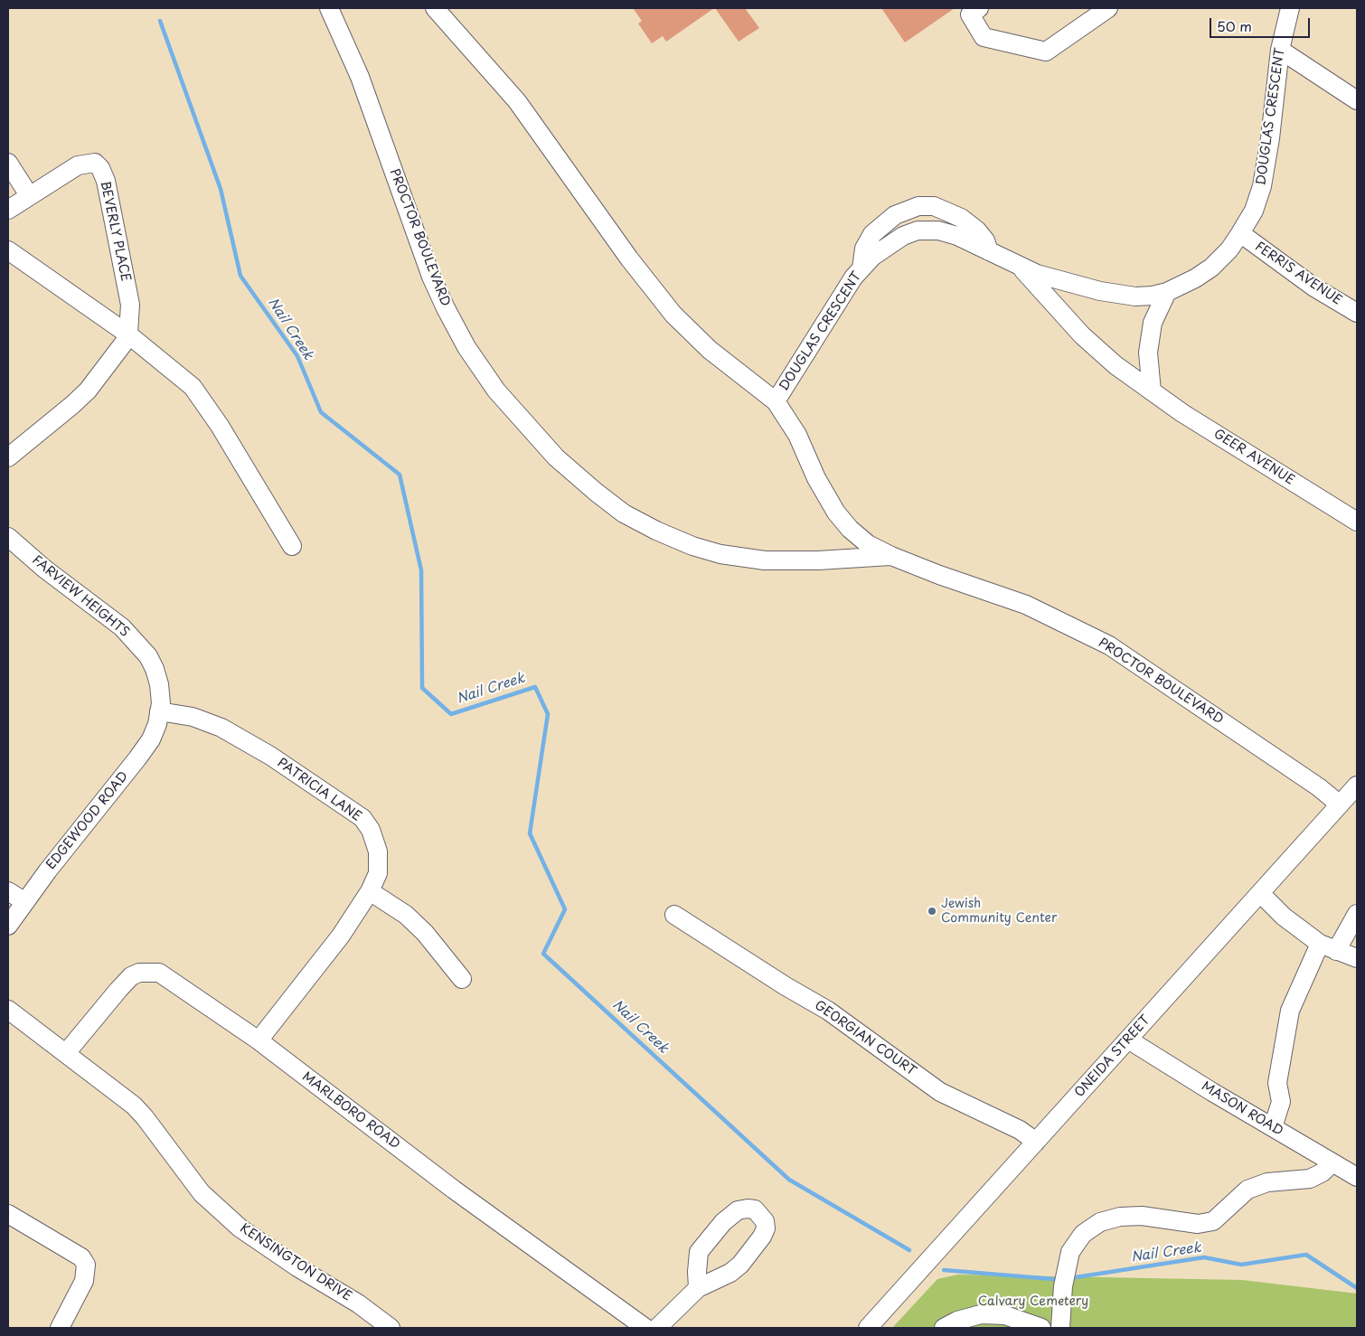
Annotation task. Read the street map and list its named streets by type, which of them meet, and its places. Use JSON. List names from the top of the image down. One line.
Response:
{"streets":{"street":["DOUGLAS CRESCENT","BEVERLY PLACE","PROCTOR BOULEVARD","FERRIS AVENUE","GEER AVENUE","FARVIEW HEIGHTS","PATRICIA LANE","EDGEWOOD ROAD","GEORGIAN COURT","ONEIDA STREET","MASON ROAD","MARLBORO ROAD","KENSINGTON DRIVE"]},"crossings":[["DOUGLAS CRESCENT","PROCTOR BOULEVARD"],["DOUGLAS CRESCENT","FERRIS AVENUE"],["DOUGLAS CRESCENT","GEER AVENUE"],["PROCTOR BOULEVARD","ONEIDA STREET"],["FARVIEW HEIGHTS","PATRICIA LANE"],["FARVIEW HEIGHTS","EDGEWOOD ROAD"],["PATRICIA LANE","EDGEWOOD ROAD"],["PATRICIA LANE","MARLBORO ROAD"],["GEORGIAN COURT","ONEIDA STREET"],["ONEIDA STREET","MASON ROAD"],["MARLBORO ROAD","KENSINGTON DRIVE"]],"water":["Nail Creek"],"parks":["Calvary Cemetery"],"places":["Jewish Community Center"],"scale_bar":"50 m"}
